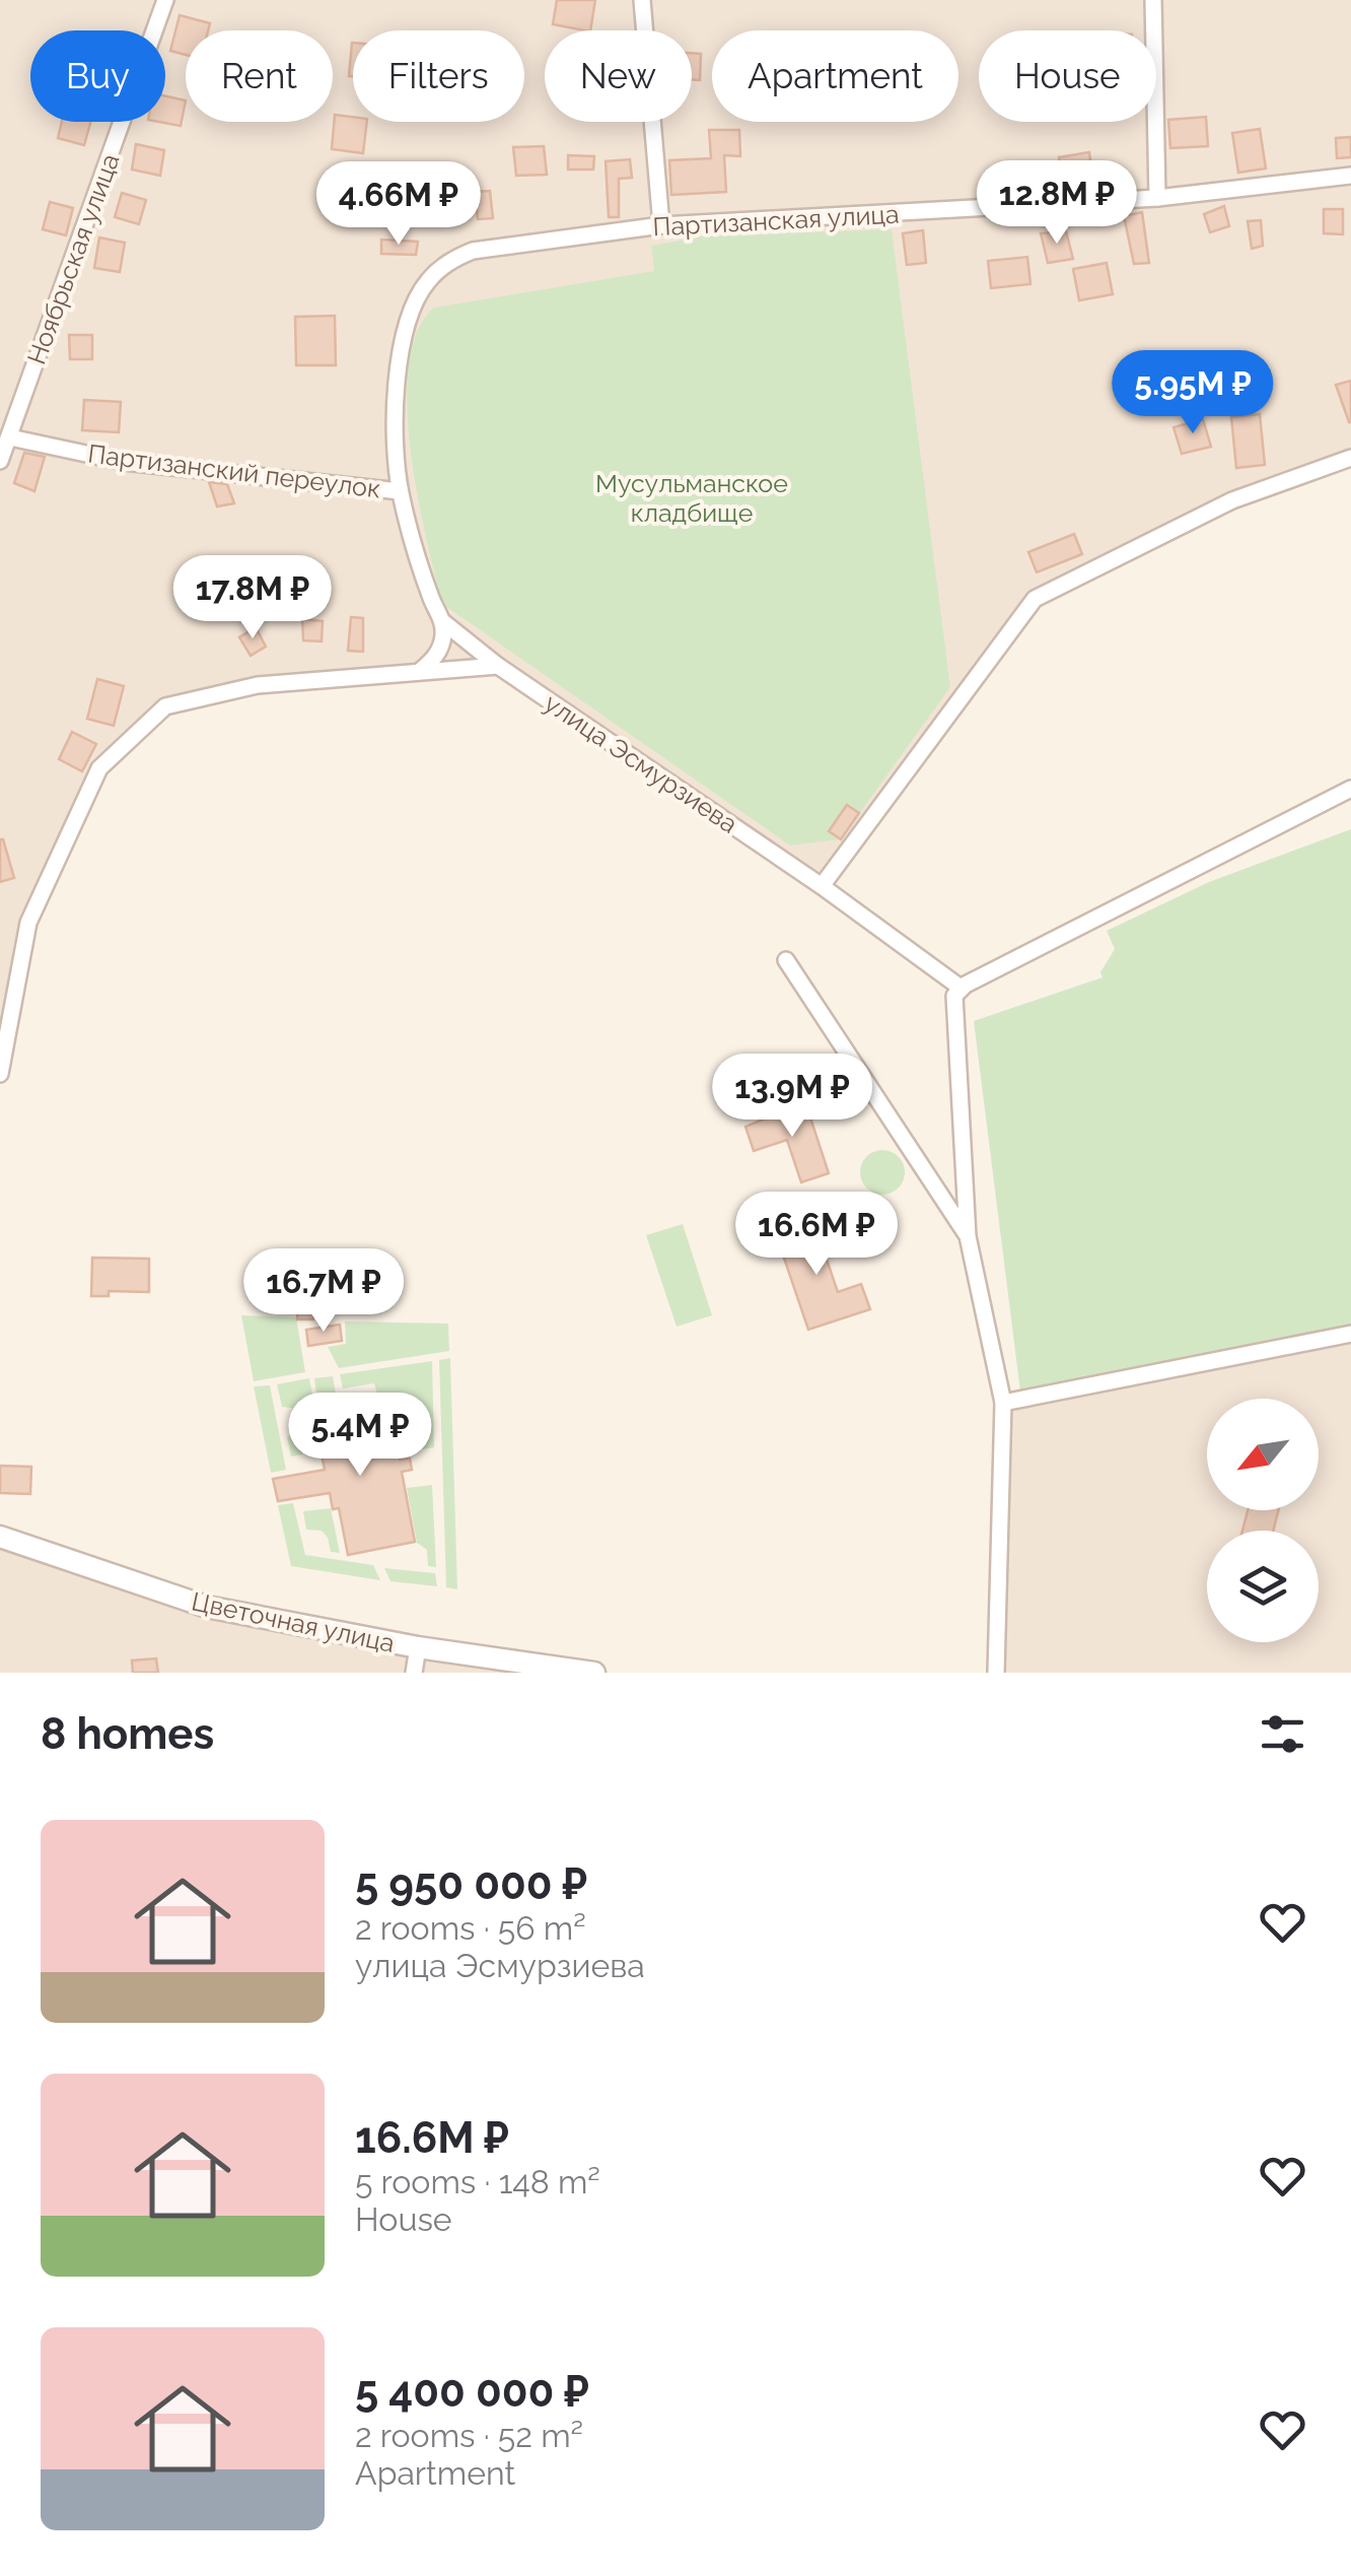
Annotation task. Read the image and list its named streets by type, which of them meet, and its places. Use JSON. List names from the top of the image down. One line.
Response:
{"streets":{"street":["Партизанская улица","Ноябрьская улица","Партизанский переулок","улица Эсмурзиева","Цветочная улица"]},"crossings":[["Партизанская улица","Партизанский переулок"],["Партизанская улица","улица Эсмурзиева"],["Ноябрьская улица","Партизанский переулок"]],"parks":["Мусульманское кладбище"],"north":"bottom left","page":{"chip":["Buy","Rent","Filters","New","Apartment","House"],"price":["12.8M ₽","4.66M ₽","5.95M ₽","17.8M ₽","13.9M ₽","16.6M ₽","16.7M ₽","5.4M ₽"],"heading":"8 homes","list":[{"name":"5 950 000 ₽","note":"2 rooms · 56 m² · улица Эсмурзиева"},{"name":"16.6M ₽","note":"5 rooms · 148 m² · House"},{"name":"5 400 000 ₽","note":"2 rooms · 52 m² · Apartment"}]}}
